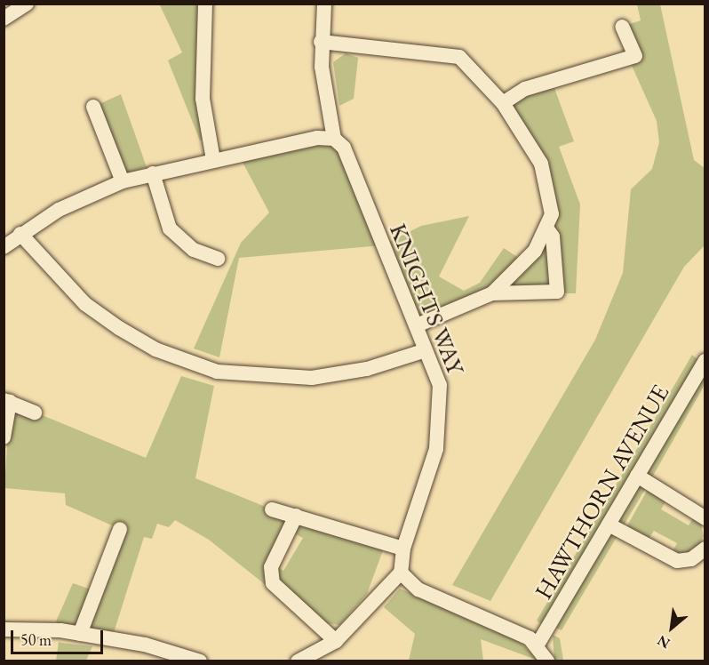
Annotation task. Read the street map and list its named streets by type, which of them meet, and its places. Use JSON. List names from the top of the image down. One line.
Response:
{"streets":{"street":["KNIGHTS WAY","HAWTHORN AVENUE"]},"scale_bar":"50 m","north":"bottom left"}
